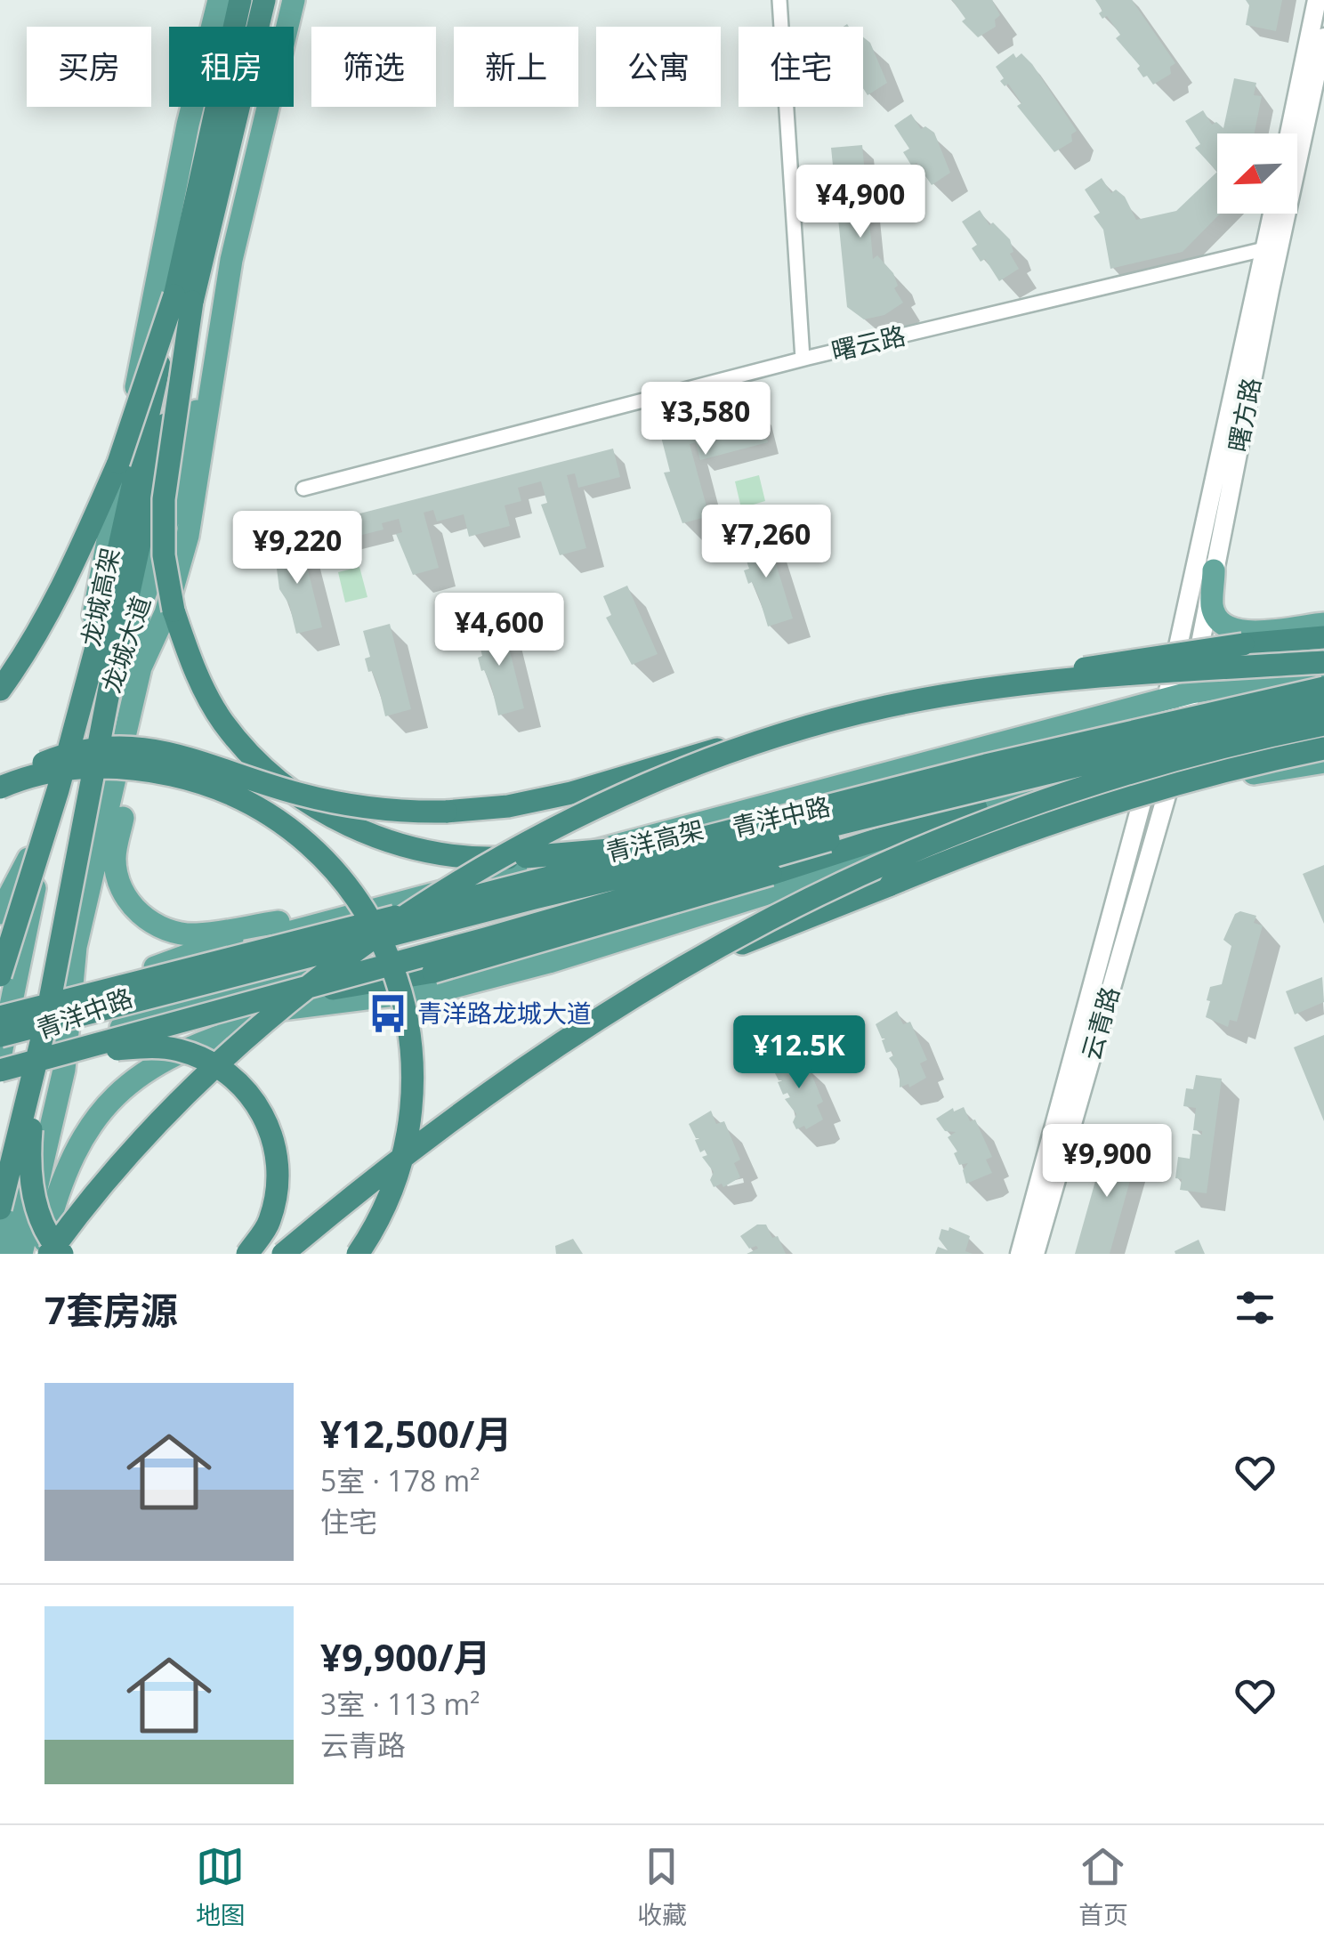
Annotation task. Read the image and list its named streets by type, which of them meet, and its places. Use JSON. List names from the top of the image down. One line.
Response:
{"streets":{"highway":["龙城高架","青洋高架"],"main road":["龙城大道","青洋中路"],"street":["曙云路","曙方路","云青路"]},"crossings":[["曙云路","曙方路"],["曙方路","青洋中路"],["曙方路","云青路"],["龙城大道","青洋中路"],["龙城大道","青洋高架"],["青洋中路","青洋高架"],["青洋中路","云青路"]],"places":{"bus stop":["青洋路龙城大道"]},"north":"bottom left","page":{"chip":["买房","租房","筛选","新上","公寓","住宅"],"price":["¥4,900","¥3,580","¥7,260","¥9,220","¥4,600","¥12.5K","¥9,900"],"heading":"7套房源","list":[{"name":"¥12,500/月","note":"5室 · 178 m² · 住宅"},{"name":"¥9,900/月","note":"3室 · 113 m² · 云青路"}],"tabs":["地图","收藏","首页"]}}
